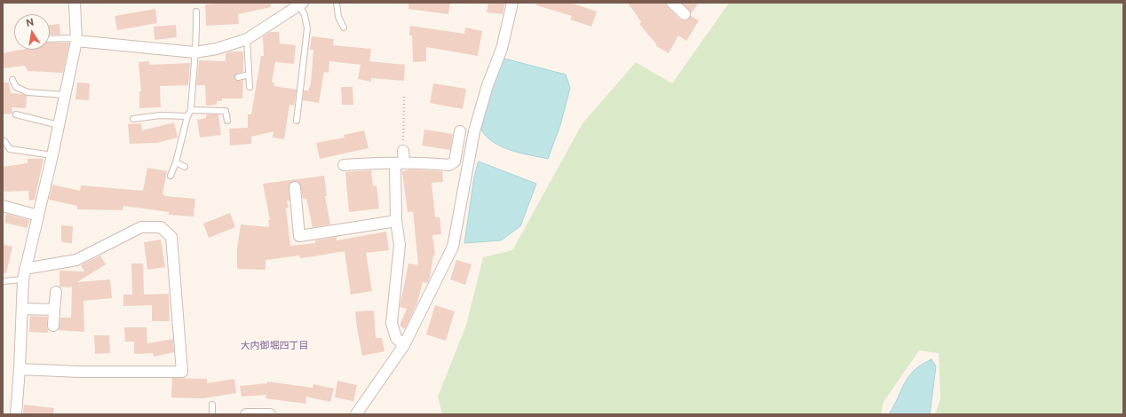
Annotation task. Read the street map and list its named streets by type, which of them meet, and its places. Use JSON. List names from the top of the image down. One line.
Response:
{"districts":["大内御堀四丁目"],"north":"top"}
